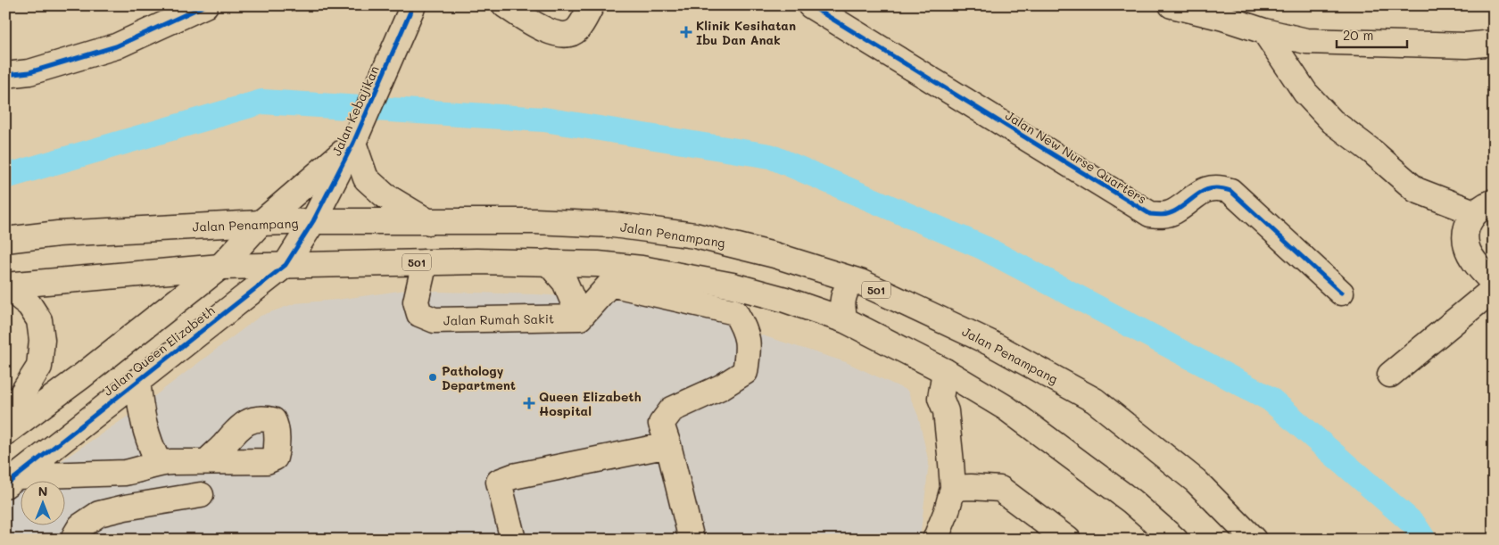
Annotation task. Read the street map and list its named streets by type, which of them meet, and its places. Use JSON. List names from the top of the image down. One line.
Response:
{"streets":{"main road":["Jalan Kebajikan","Jalan New Nurse Quarters","Jalan Penampang","501","Jalan Rumah Sakit","Jalan Queen Elizabeth"]},"crossings":[["Jalan Kebajikan","Jalan Penampang"],["Jalan Kebajikan","Jalan Queen Elizabeth"],["Jalan Penampang","Jalan Queen Elizabeth"],["501","Jalan Rumah Sakit"],["501","Jalan Queen Elizabeth"]],"places":{"health":["Klinik Kesihatan Ibu Dan Anak","Queen Elizabeth Hospital"],"other":["Pathology Department"]},"scale_bar":"20 m","north":"top"}
